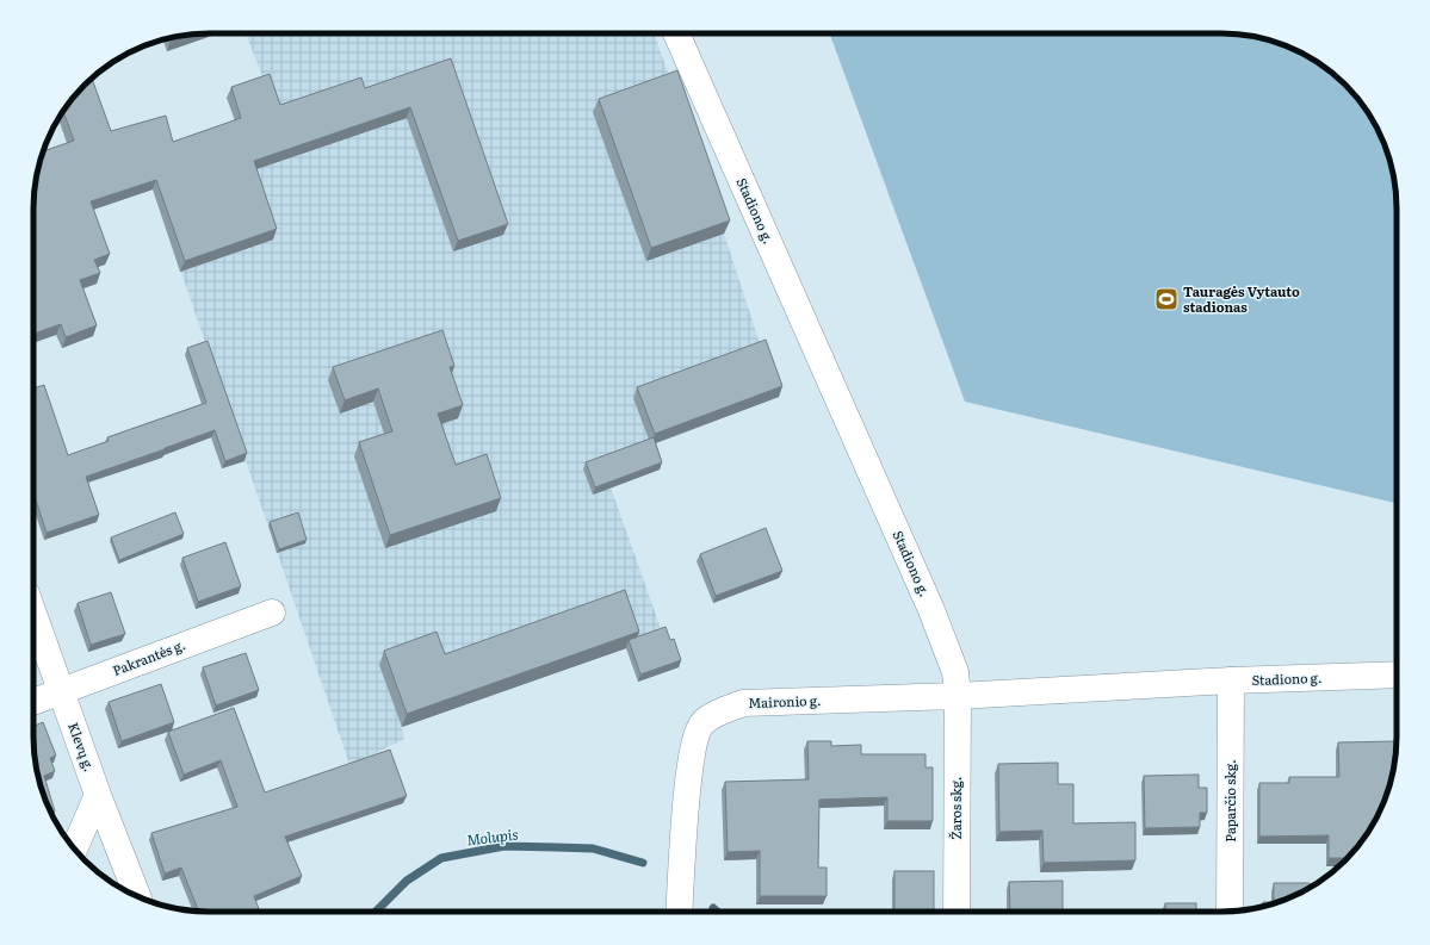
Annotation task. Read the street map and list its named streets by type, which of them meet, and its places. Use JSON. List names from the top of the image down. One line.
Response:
{"streets":{"street":["Stadiono g.","Pakrantės g.","Maironio g.","Klevų g.","Paparčio skg.","Žaros skg."]},"crossings":[["Stadiono g.","Maironio g."],["Stadiono g.","Paparčio skg."],["Stadiono g.","Žaros skg."],["Pakrantės g.","Klevų g."],["Maironio g.","Žaros skg."]],"water":["Molupis"],"places":{"sports":["Tauragės Vytauto stadionas"]}}
